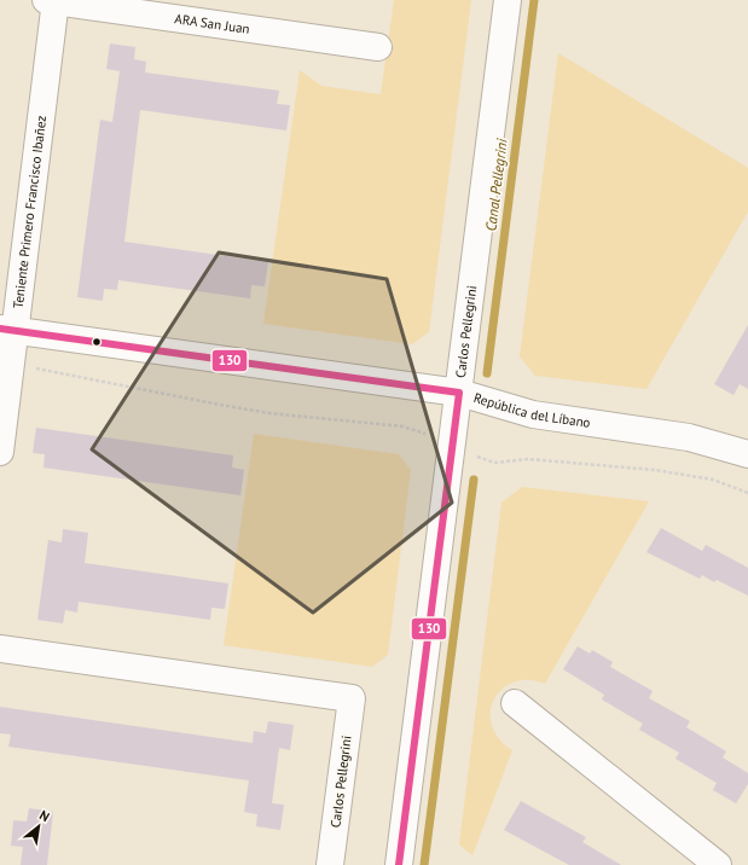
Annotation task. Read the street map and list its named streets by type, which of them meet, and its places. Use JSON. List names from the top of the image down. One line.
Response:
{"streets":{"street":["ARA San Juan","Teniente Primero Francisco Ibañez","Carlos Pellegrini","República del Líbano"]},"crossings":[["ARA San Juan","Teniente Primero Francisco Ibañez"],["Teniente Primero Francisco Ibañez","República del Líbano"],["Carlos Pellegrini","República del Líbano"]],"water":["Canal Pellegrini"],"lines":["transit line 130"],"north":"top right"}
